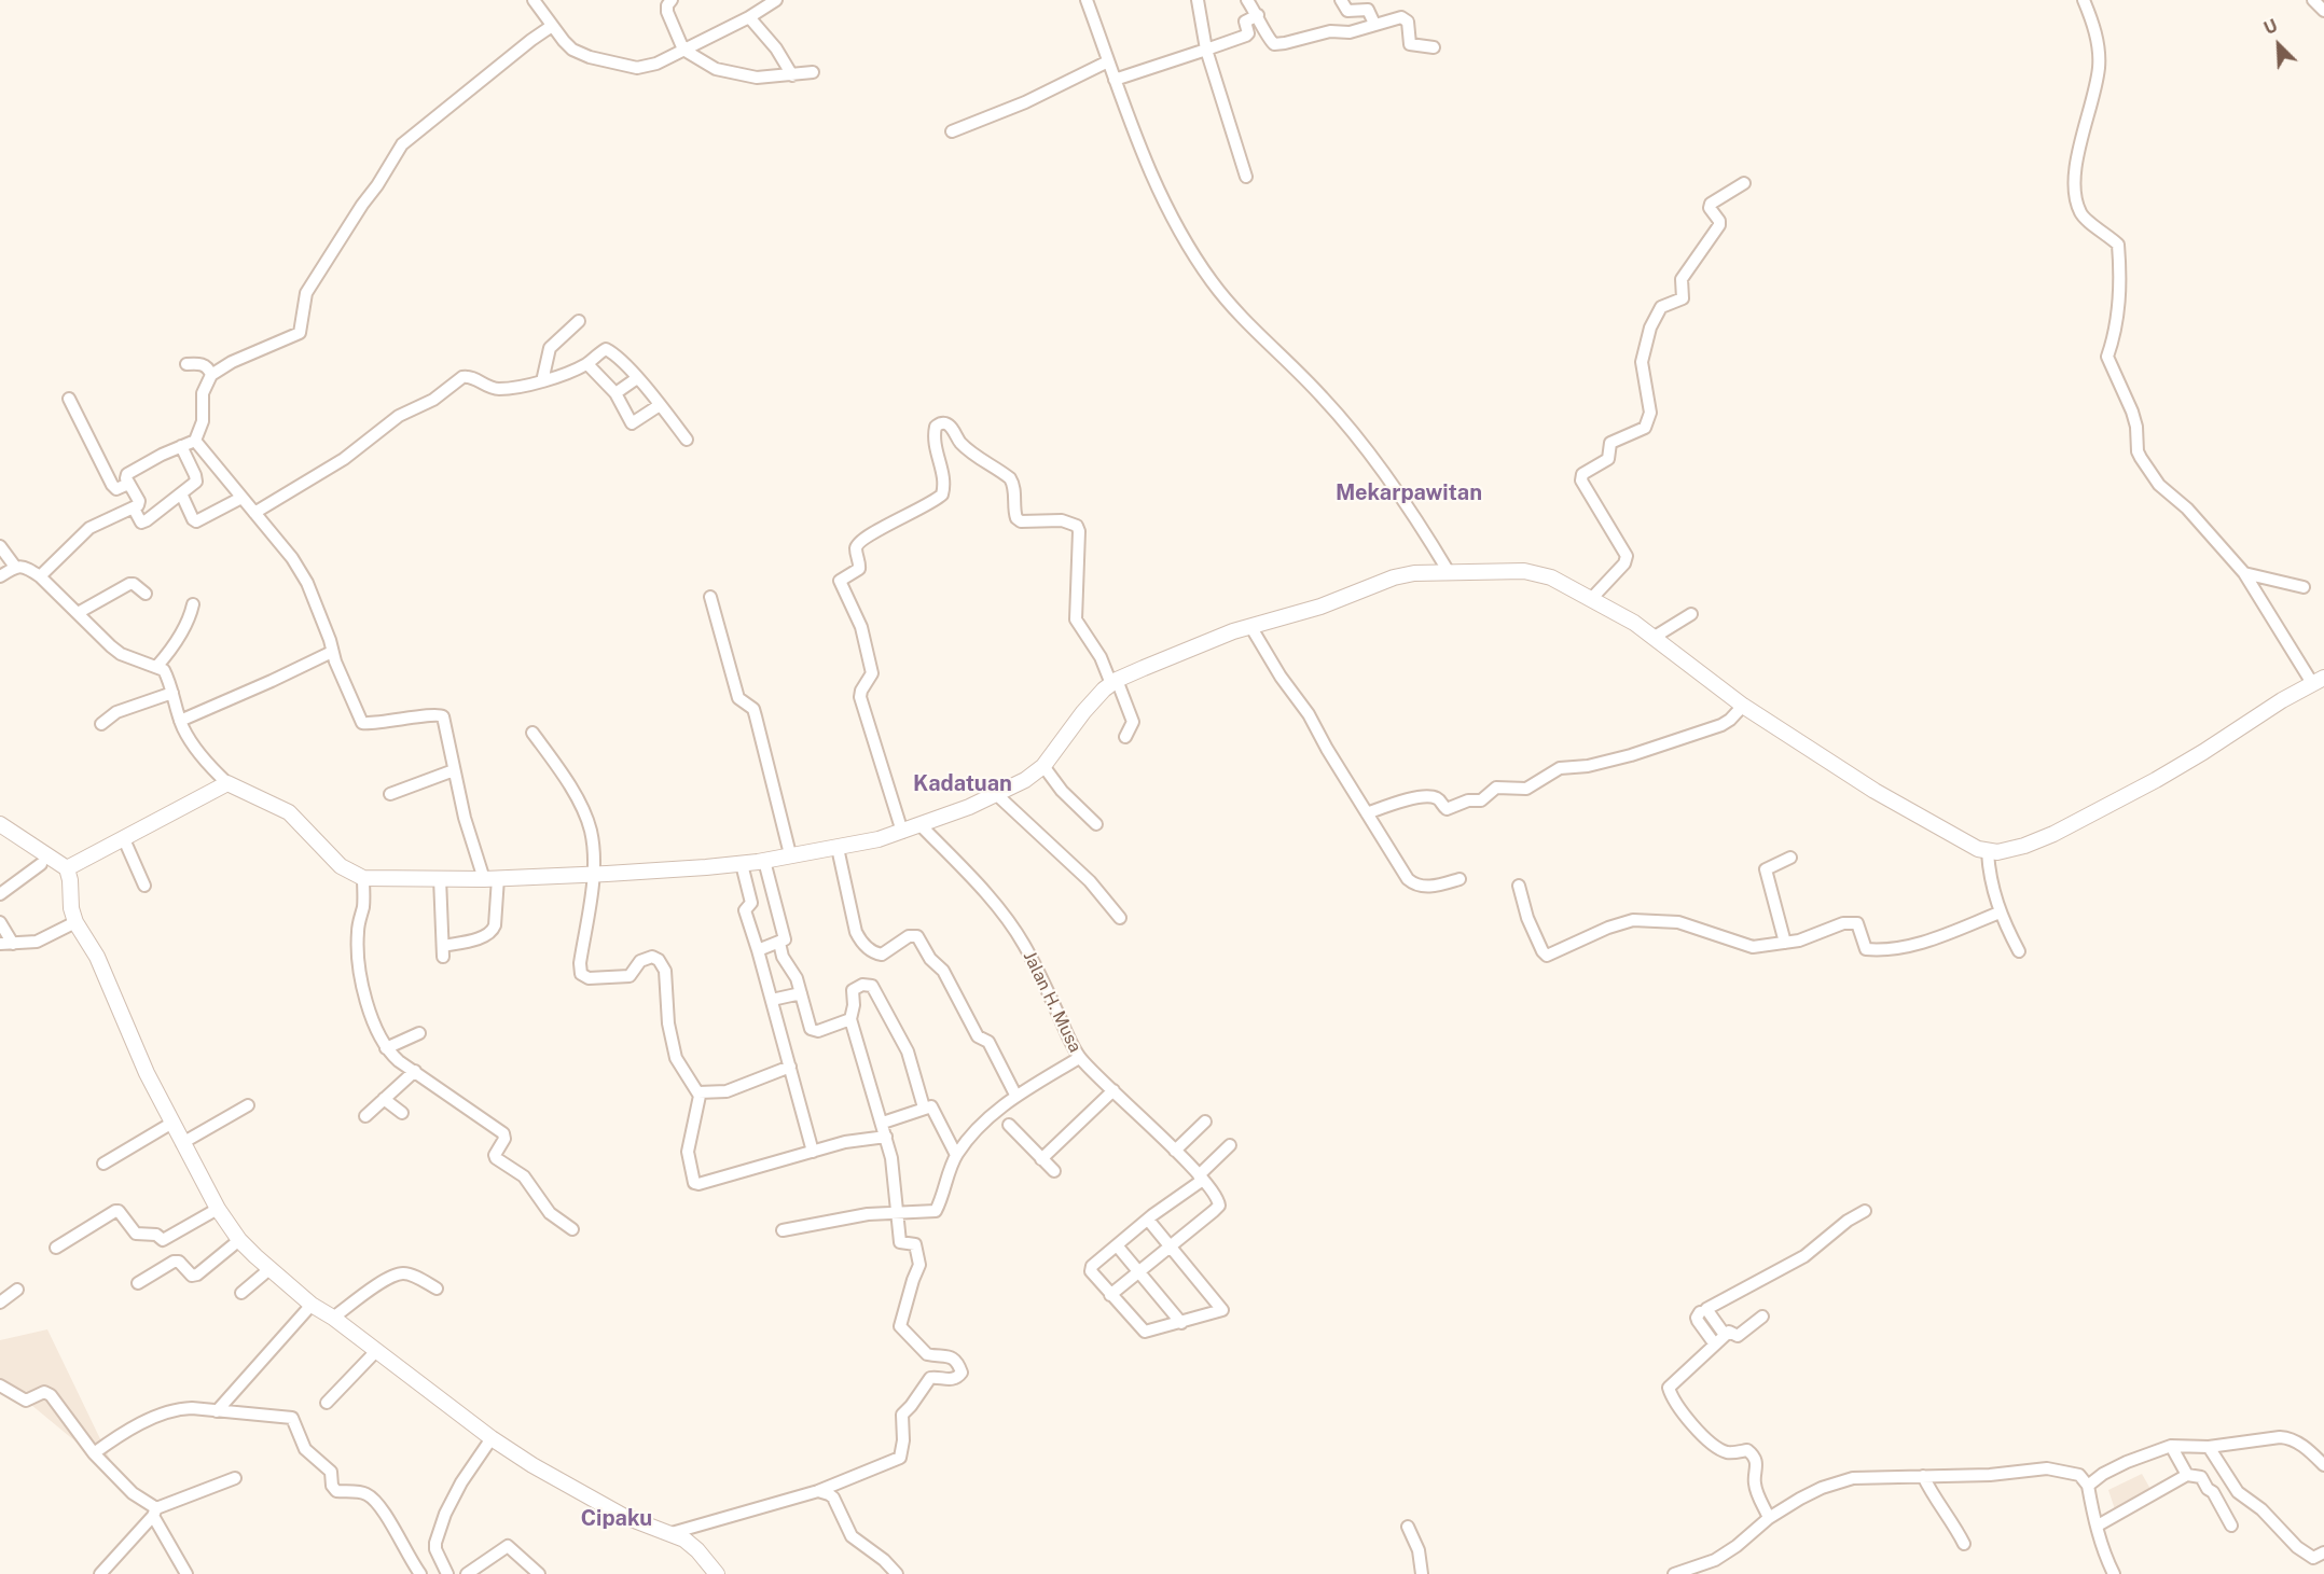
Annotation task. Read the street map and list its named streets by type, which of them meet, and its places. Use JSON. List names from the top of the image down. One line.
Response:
{"streets":{"street":["Jalan H. Musa"]},"districts":["Mekarpawitan","Kadatuan","Cipaku"],"north":"top left"}
